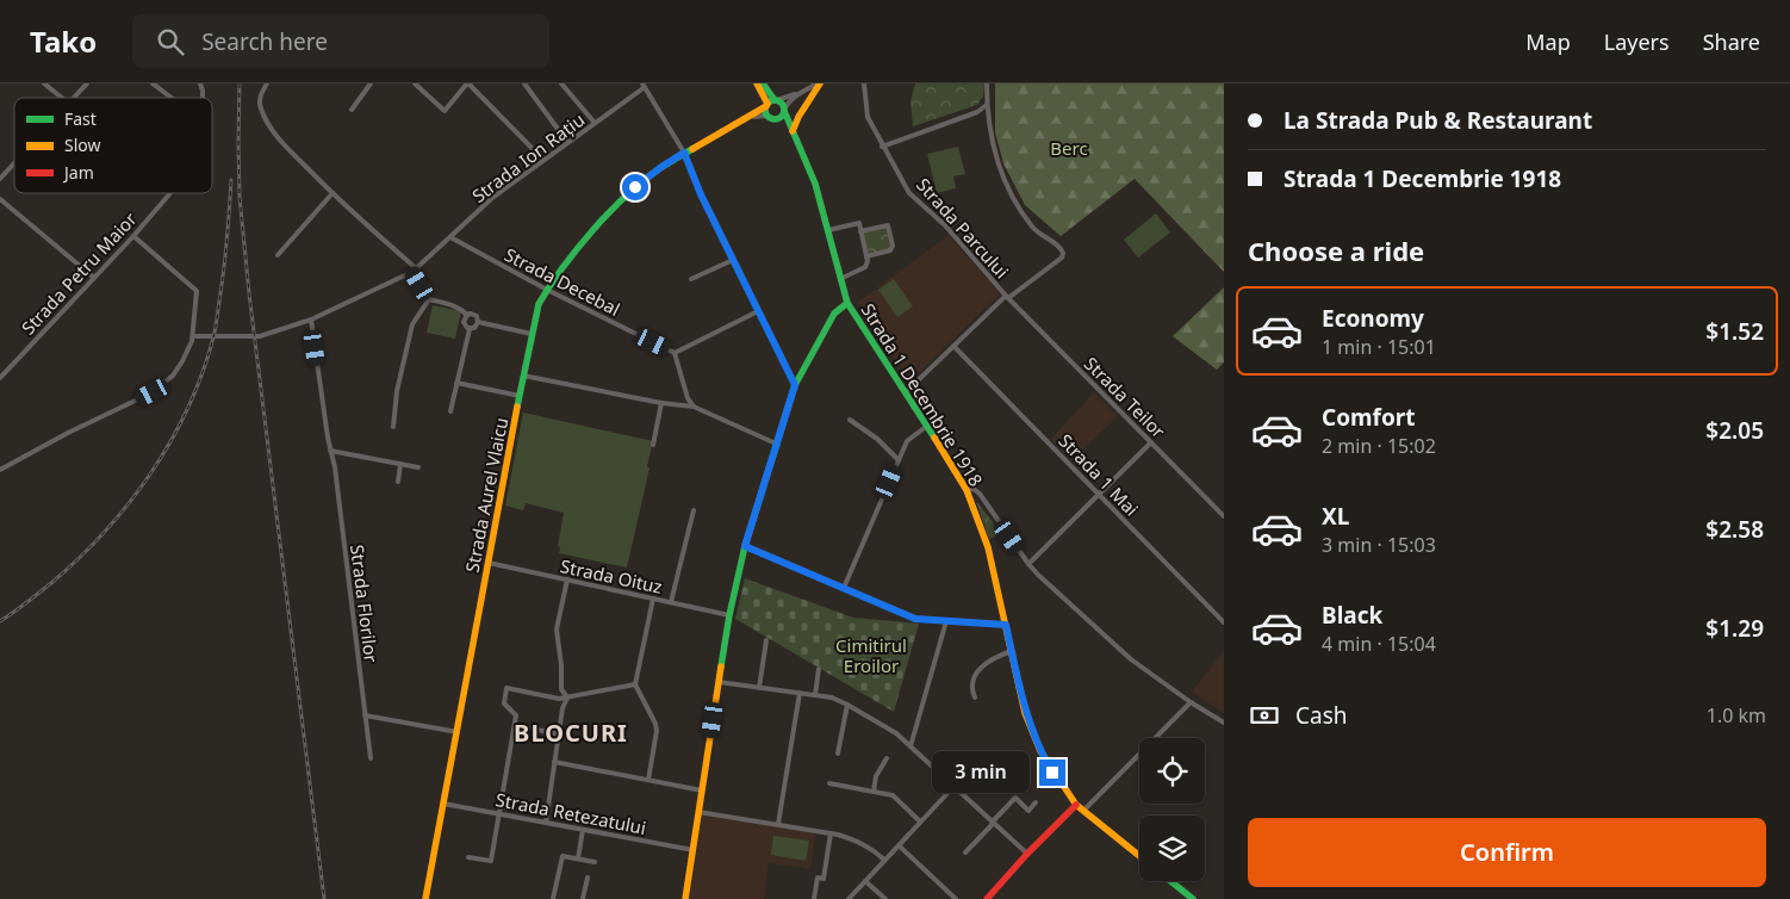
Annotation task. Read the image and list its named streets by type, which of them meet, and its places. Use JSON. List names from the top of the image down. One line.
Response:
{"streets":{"street":["Strada Ion Rațiu","Strada Parcului","Strada Petru Maior","Strada Decebal","Strada 1 Decembrie 1918","Strada Teilor","Strada 1 Mai","Strada Aurel Vlaicu","Strada Oituz","Strada Florilor","Strada Retezatului"]},"crossings":[["Strada Ion Rațiu","Strada Decebal"],["Strada Ion Rațiu","Strada Florilor"],["Strada Parcului","Strada 1 Decembrie 1918"],["Strada Parcului","Strada Teilor"],["Strada Parcului","Strada 1 Mai"],["Strada Decebal","Strada Aurel Vlaicu"],["Strada 1 Decembrie 1918","Strada Aurel Vlaicu"],["Strada Aurel Vlaicu","Strada Oituz"],["Strada Aurel Vlaicu","Strada Retezatului"]],"districts":["BLOCURI"],"parks":["Berc","Cimitirul Eroilor"],"legend":["Fast","Slow","Jam"],"page":{"header":"Tako","search":"Search here","nav":["Map","Layers","Share"],"banner":["La Strada Pub & Restaurant","Strada 1 Decembrie 1918"],"heading":"Choose a ride","list":[{"name":"Economy","note":"1 min · 15:01","value":"$1.52"},{"name":"Comfort","note":"2 min · 15:02","value":"$2.05"},{"name":"XL","note":"3 min · 15:03","value":"$2.58"},{"name":"Black","note":"4 min · 15:04","value":"$1.29"}],"pay":["Cash","1.0 km"],"bubble":"3 min","buttons":"Confirm"}}
